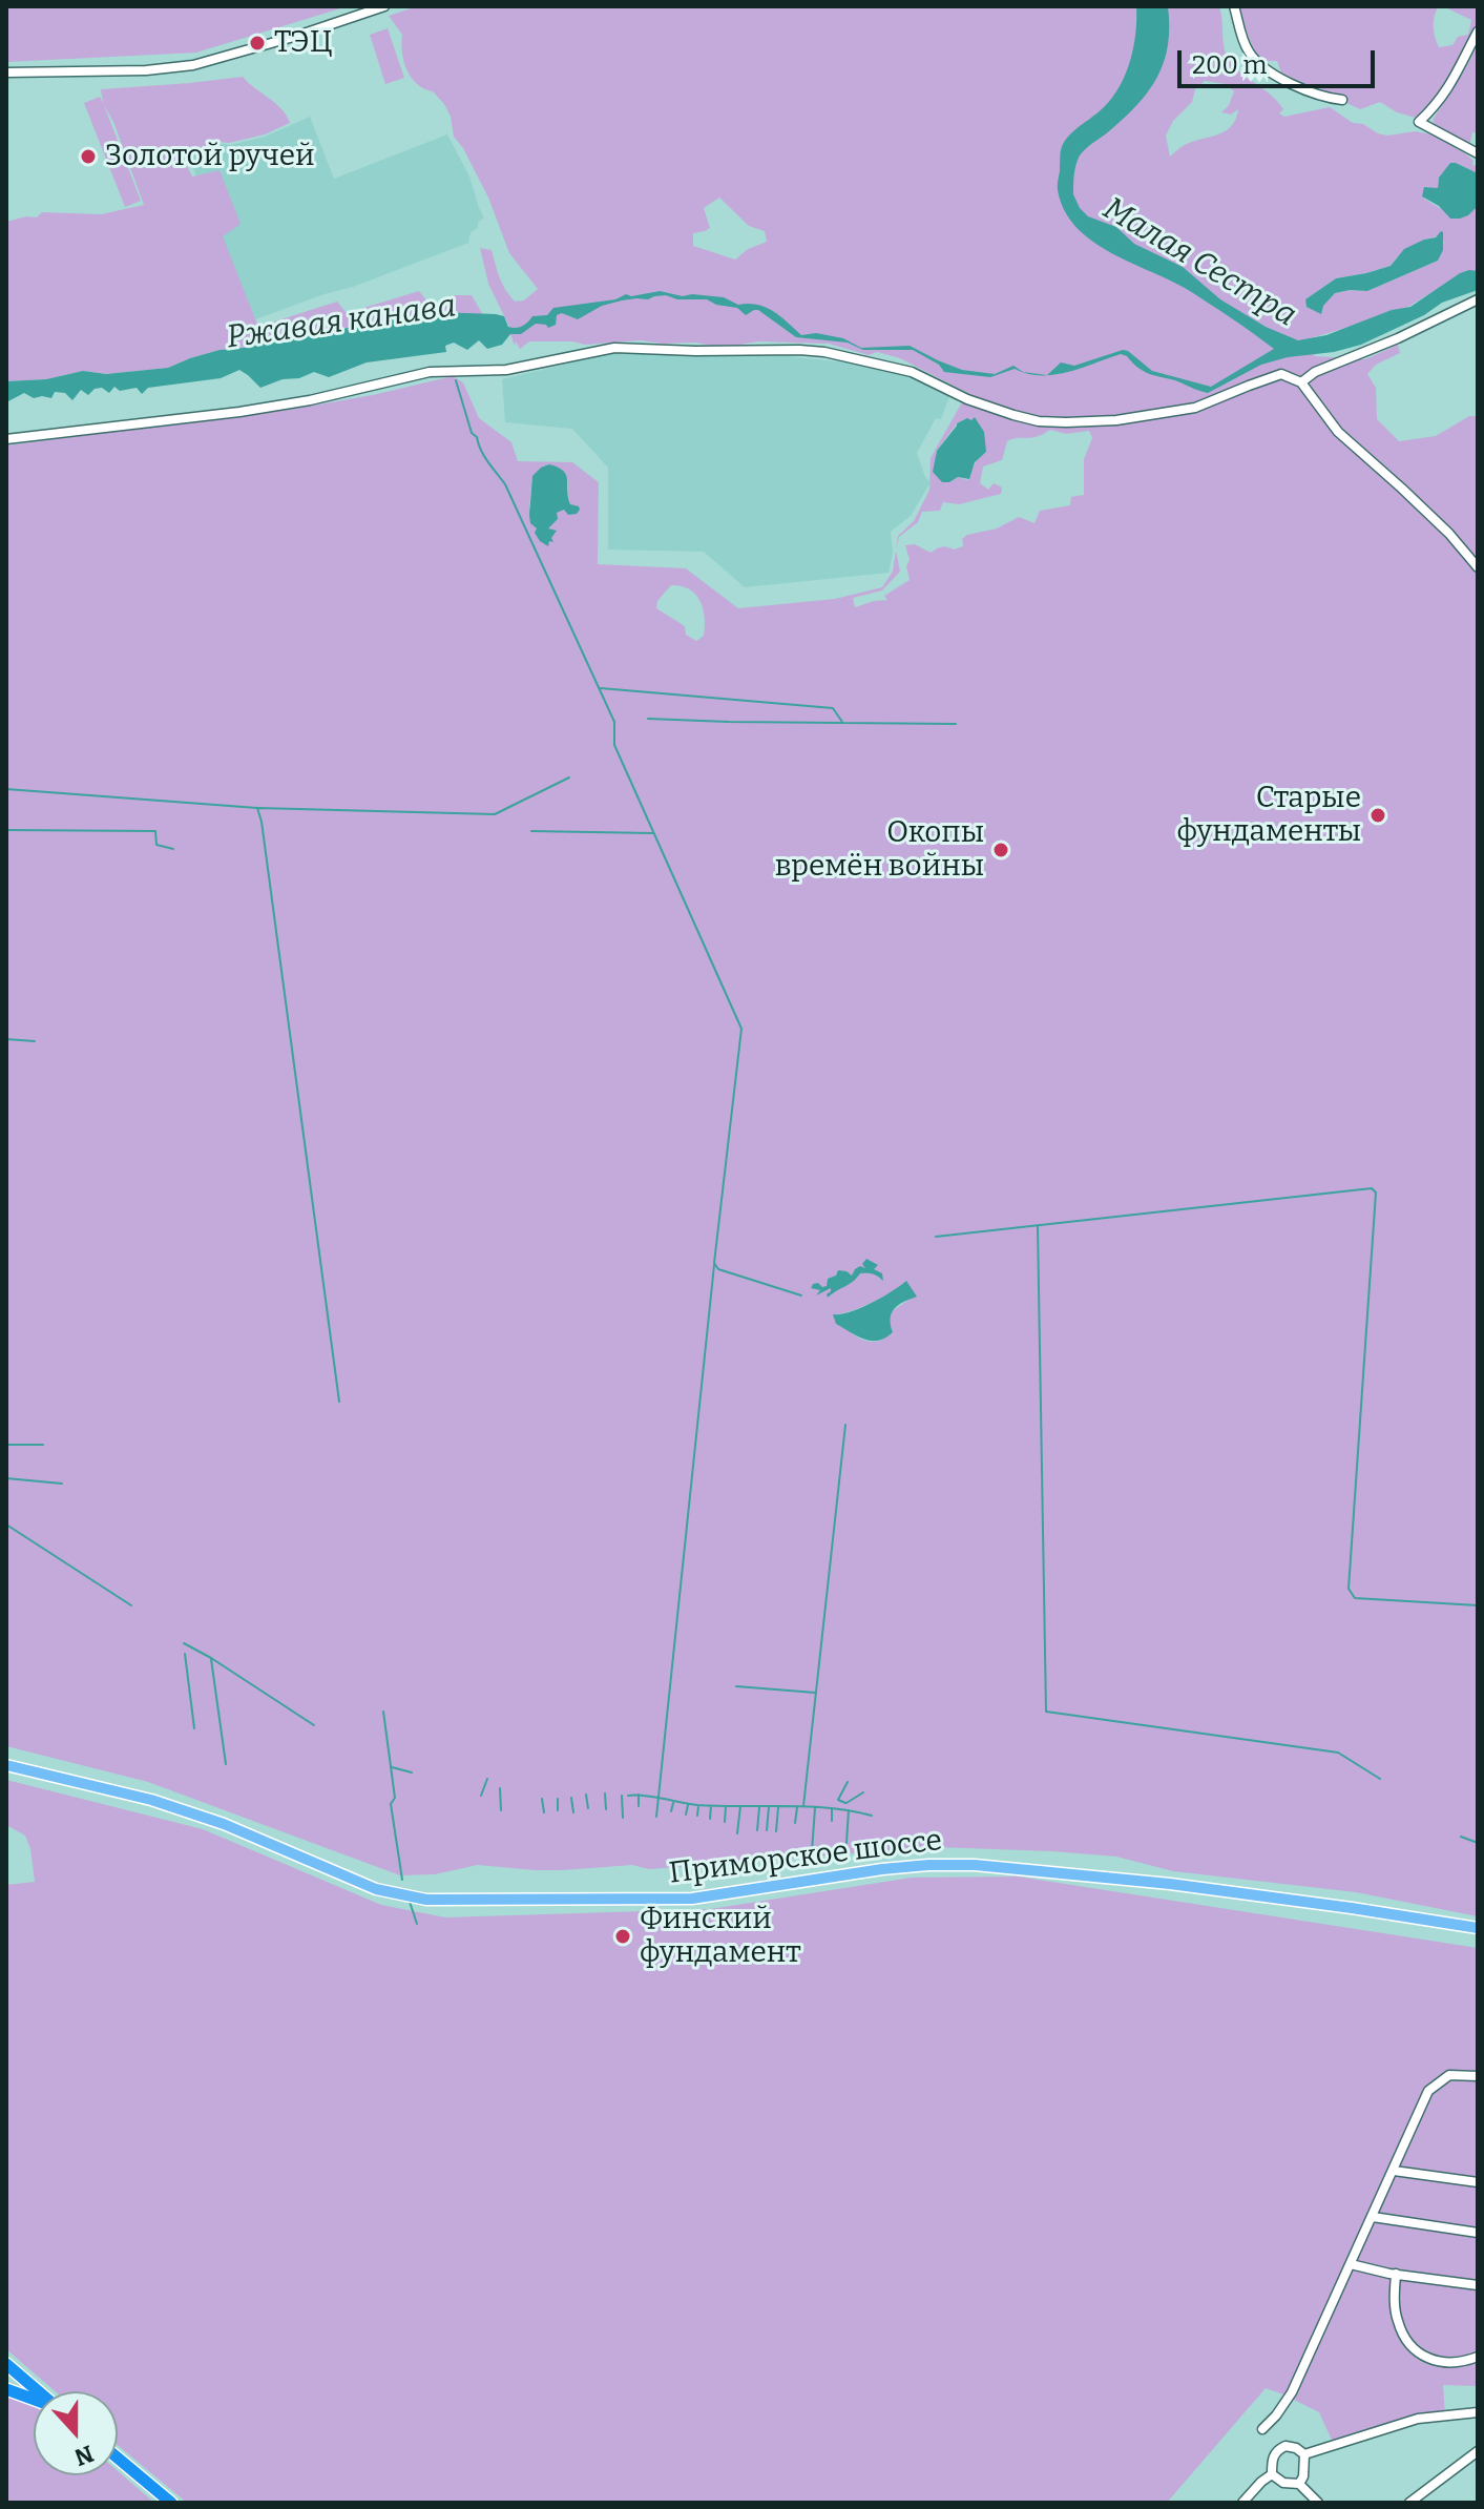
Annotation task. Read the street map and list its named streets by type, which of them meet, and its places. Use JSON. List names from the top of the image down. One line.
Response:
{"streets":{"main road":["Приморское шоссе"]},"water":["Малая Сестра","Ржавая канава"],"places":["ТЭЦ","Золотой ручей","Старые фундаменты","Окопы времён войны","Финский фундамент"],"scale_bar":"200 m","north":"bottom"}
